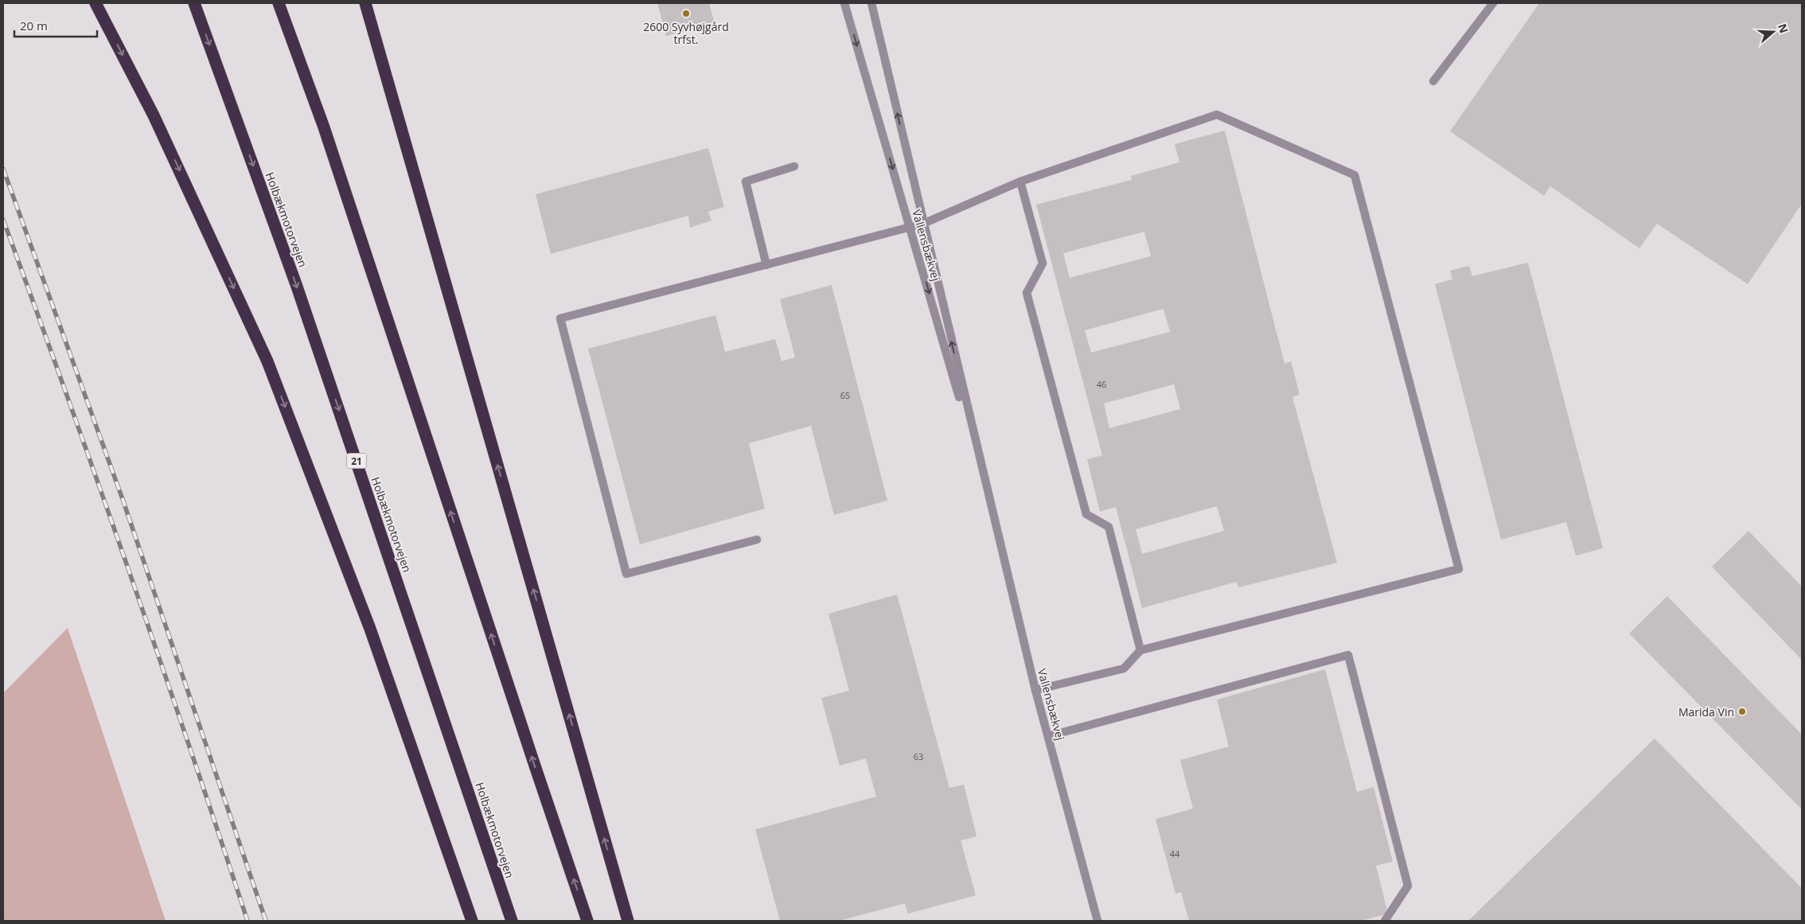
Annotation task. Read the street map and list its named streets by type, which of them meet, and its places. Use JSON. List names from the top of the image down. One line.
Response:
{"streets":{"highway":["Holbækmotorvejen","21"],"street":["Vallensbækvej"]},"places":["2600 Syvhøjgård trfst.","Marida Vin"],"house_numbers":["46","65","63","44"],"scale_bar":"20 m","north":"right"}
